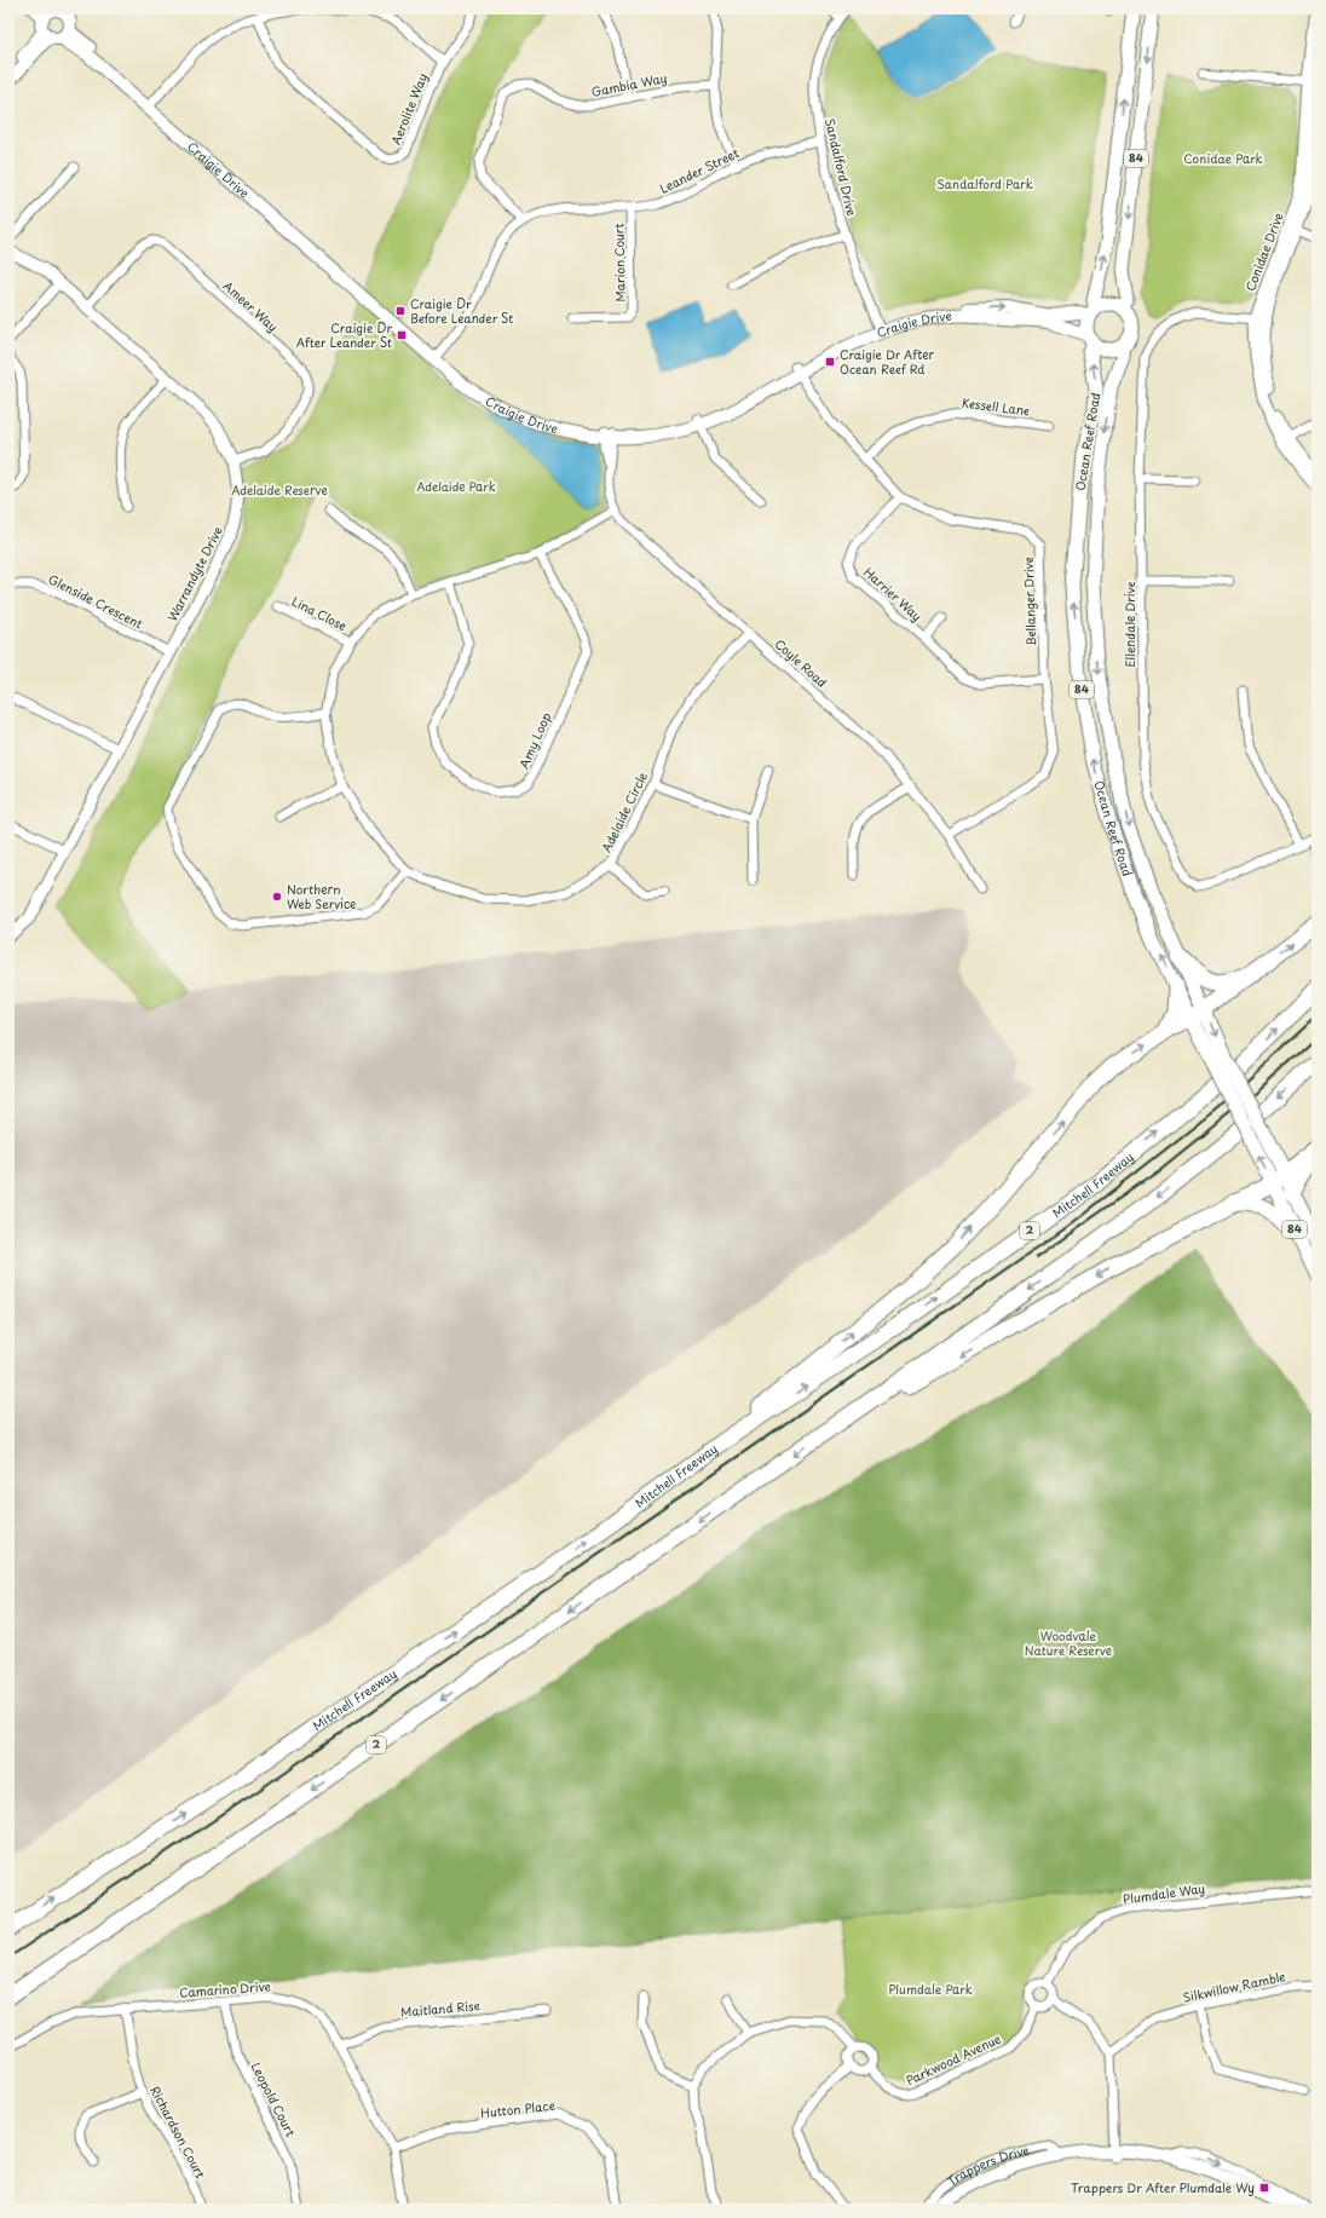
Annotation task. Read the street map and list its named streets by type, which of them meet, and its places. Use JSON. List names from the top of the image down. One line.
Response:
{"streets":{"highway":["Mitchell Freeway","2"],"main road":["84","Craigie Drive","Ocean Reef Road","Trappers Drive"],"street":["Gambia Way","Aerolite Way","Sandalford Drive","Leander Street","Conidae Drive","Marion Court","Ameer Way","Kessell Lane","Warrandyte Drive","Harrier Way","Glenside Crescent","Bellanger Drive","Lina Close","Ellendale Drive","Coyle Road","Amy Loop","Adelaide Circle","Plumdale Way","Silkwillow Ramble","Camarino Drive","Maitland Rise","Parkwood Avenue","Leopold Court","Hutton Place","Richardson Court"]},"crossings":[["Gambia Way","Leander Street"],["84","Craigie Drive"],["84","Ocean Reef Road"],["Sandalford Drive","Craigie Drive"],["Sandalford Drive","Leander Street"],["Craigie Drive","Leander Street"],["Craigie Drive","Ocean Reef Road"],["Craigie Drive","Bellanger Drive"],["Craigie Drive","Coyle Road"],["Leander Street","Marion Court"],["Conidae Drive","Ellendale Drive"],["Ameer Way","Warrandyte Drive"],["Kessell Lane","Bellanger Drive"],["Warrandyte Drive","Glenside Crescent"],["Harrier Way","Bellanger Drive"],["Bellanger Drive","Coyle Road"],["Lina Close","Adelaide Circle"],["Coyle Road","Adelaide Circle"],["Amy Loop","Adelaide Circle"],["Plumdale Way","Parkwood Avenue"],["Camarino Drive","Maitland Rise"],["Camarino Drive","Leopold Court"],["Camarino Drive","Hutton Place"],["Camarino Drive","Richardson Court"]],"parks":["Conidae Park","Sandalford Park","Adelaide Park","Adelaide Reserve","Woodvale Nature Reserve","Plumdale Park"],"places":{"transit":["Craigie Dr Before Leander St","Craigie Dr After Leander St","Craigie Dr After Ocean Reef Rd","Trappers Dr After Plumdale Wy"],"other":["Northern Web Service"]}}
